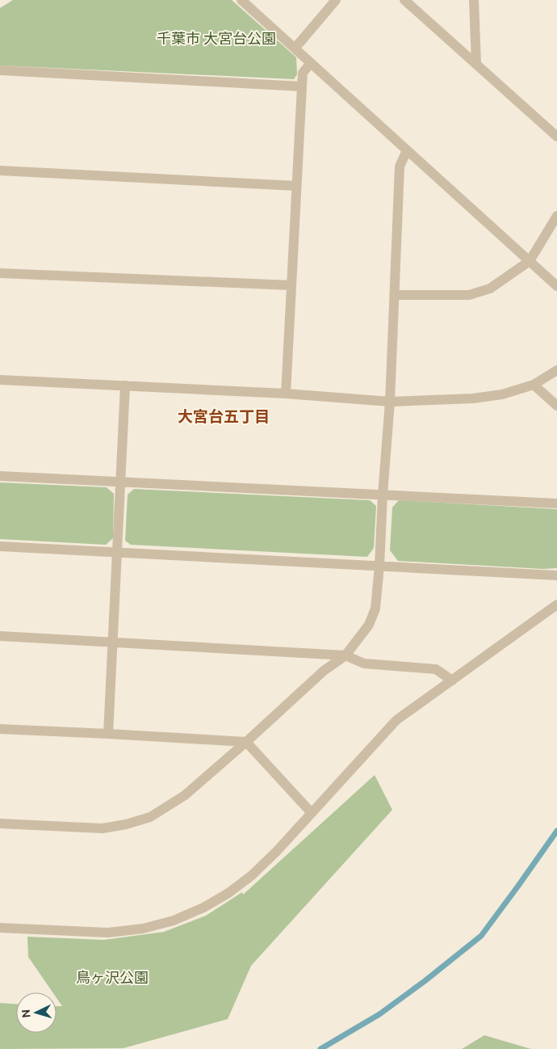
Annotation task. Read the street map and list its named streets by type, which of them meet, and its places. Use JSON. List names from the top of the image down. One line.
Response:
{"districts":["大宮台五丁目"],"parks":["千葉市 大宮台公園","鳥ヶ沢公園"],"north":"left"}
